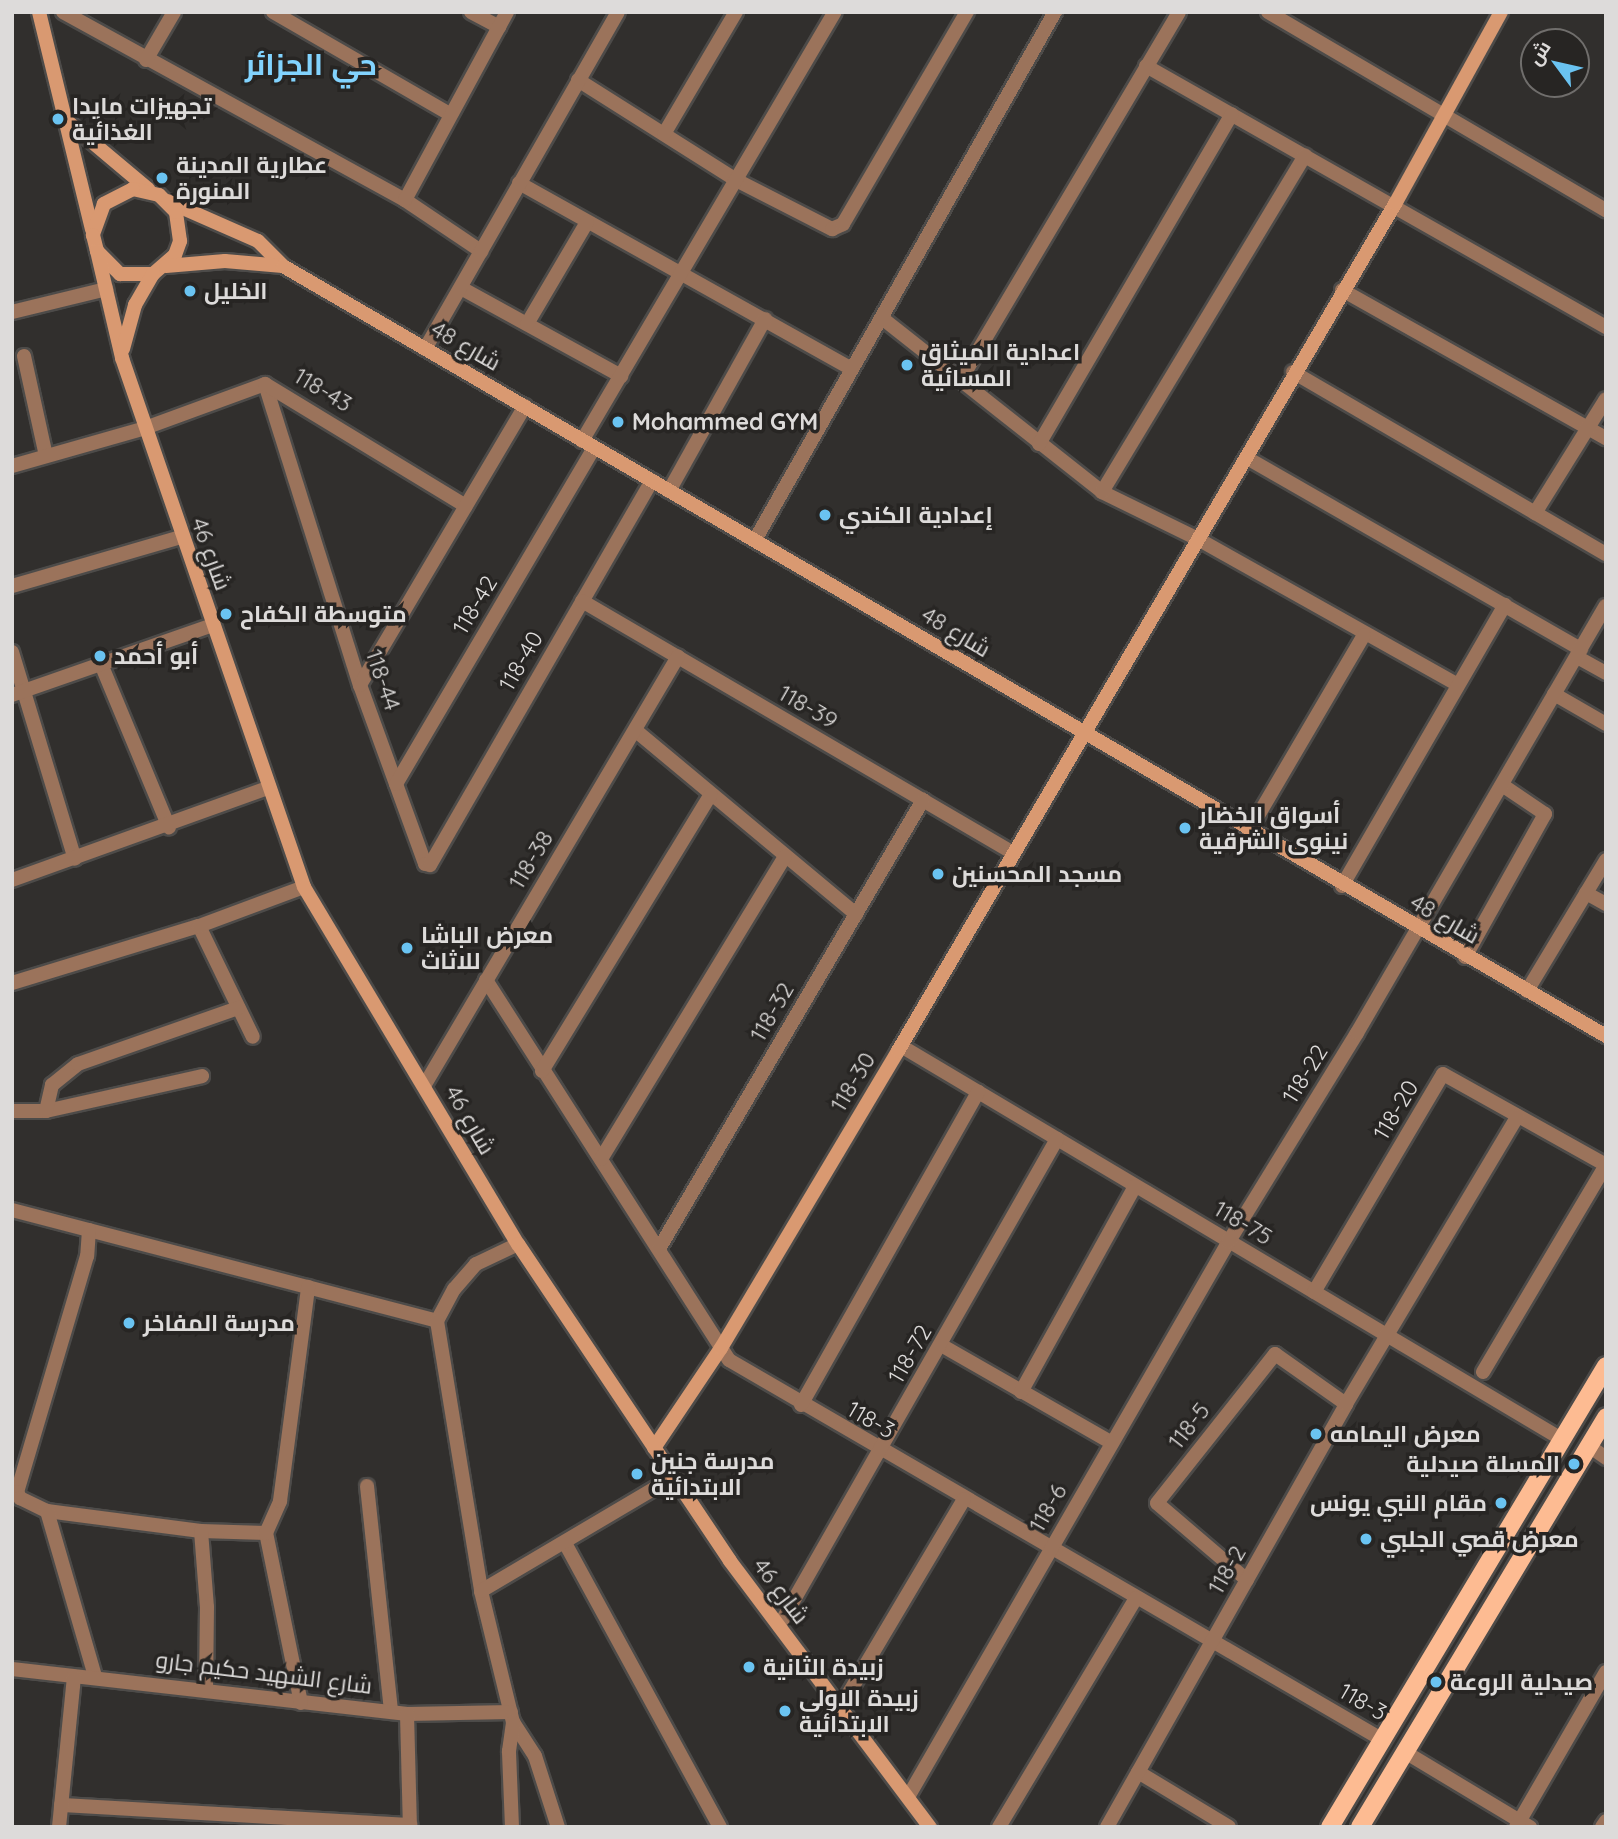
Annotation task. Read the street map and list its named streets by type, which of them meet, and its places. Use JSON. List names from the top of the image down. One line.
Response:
{"streets":{"street":["شارع 48","118-43","شارع 46","118-42","118-40","118-44","118-39","118-38","118-32","118-22","118-30","118-20","118-75","118-72","118-3","118-5","118-6","118-2","شارع الشهيد حكيم جارو"]},"crossings":[["شارع 48","118-42"],["شارع 48","118-40"],["شارع 48","118-22"],["شارع 48","118-30"],["118-43","شارع 46"],["118-43","118-44"],["شارع 46","118-38"],["شارع 46","118-30"],["شارع 46","118-72"],["شارع 46","118-6"],["118-42","118-44"],["118-40","118-44"],["118-40","118-39"],["118-39","118-38"],["118-39","118-32"],["118-39","118-30"],["118-38","118-3"],["118-32","118-3"],["118-22","118-75"],["118-22","118-6"],["118-30","118-75"],["118-30","118-3"],["118-20","118-75"],["118-20","118-2"],["118-75","118-72"],["118-75","118-6"],["118-75","118-2"],["118-72","118-3"],["118-3","118-6"],["118-3","118-2"],["118-5","118-2"]],"districts":["حي الجزائر"],"places":["تجهيزات مايدا الغذائية","عطارية المدينة المنورة","الخليل","اعدادية الميثاق المسائية","Mohammed GYM","إعدادية الكندي","متوسطة الكفاح","أبو أحمد","أسواق الخضار نينوى الشرقية","مسجد المحسنين","معرض الباشا للاثاث","مدرسة المفاخر","معرض اليمامه","المسلة صيدلية","مدرسة جنين الابتدائية","مقام النبي يونس","معرض قصي الجلبي","زبيدة الثانية","صيدلية الروعة","زبيدة الاولى الابتدائية"],"north":"top left"}
